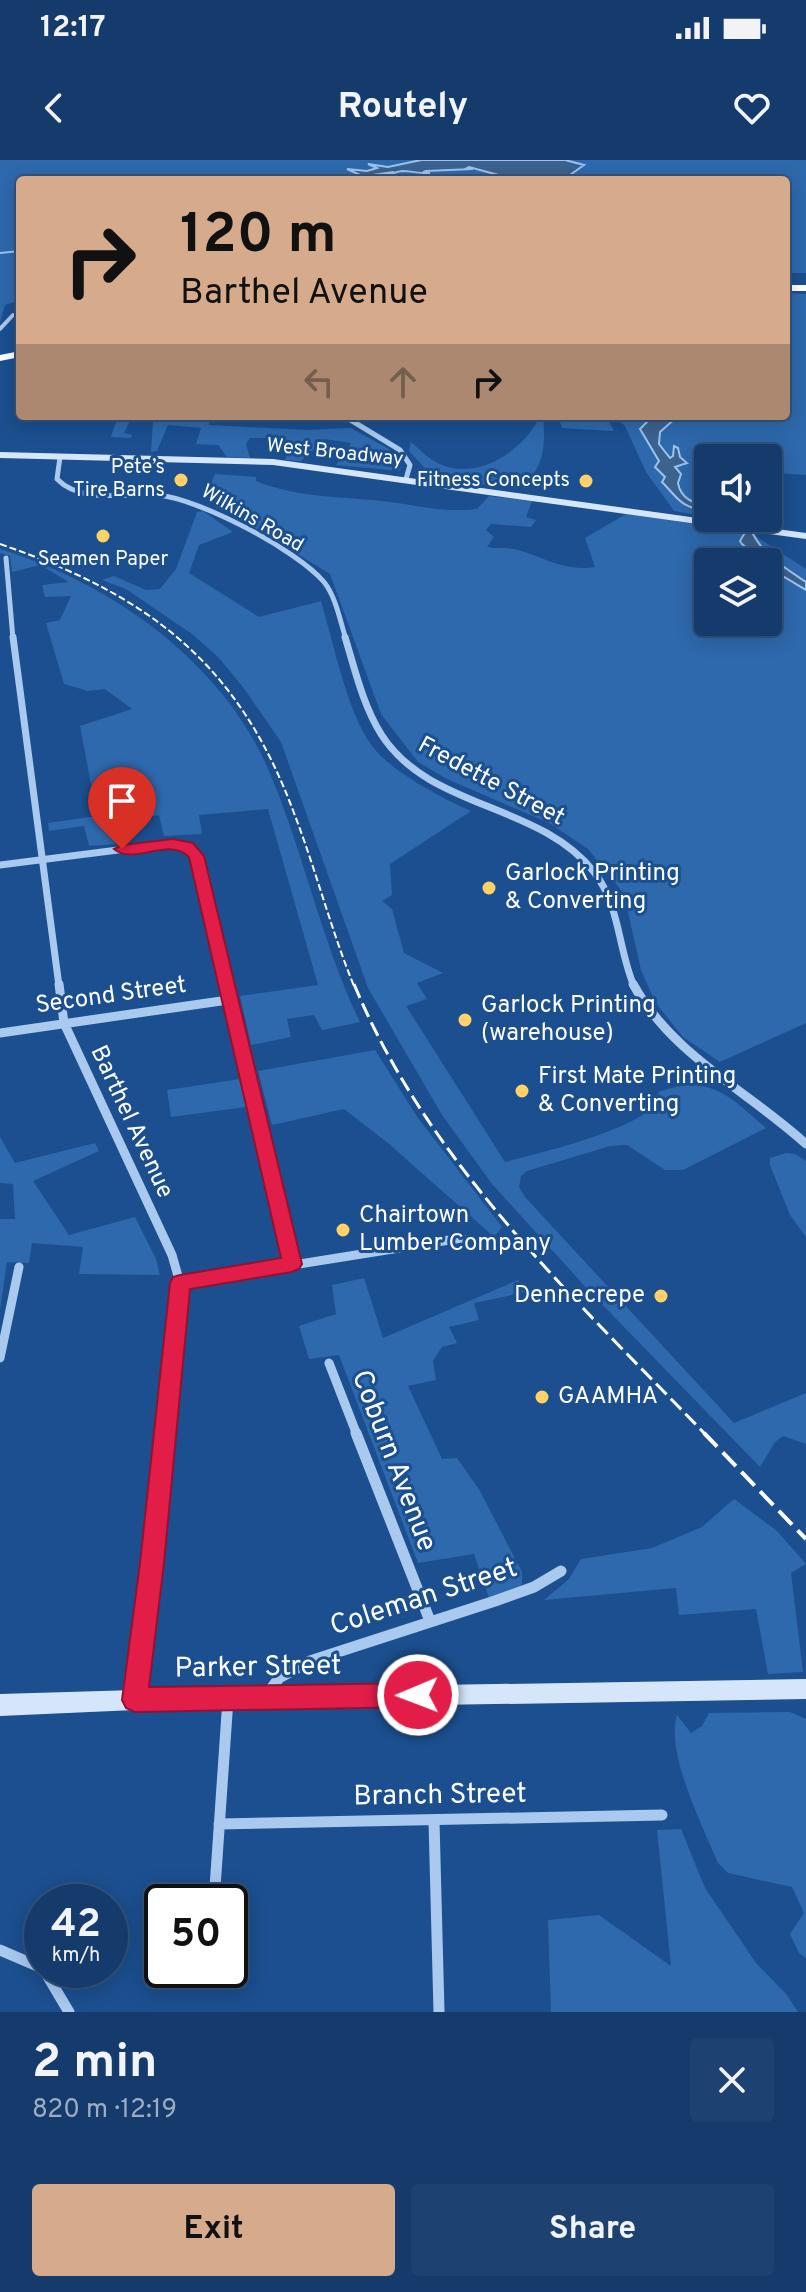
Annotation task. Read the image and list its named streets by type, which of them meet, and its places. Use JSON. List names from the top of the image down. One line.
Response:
{"streets":{"main road":["West Broadway","Parker Street"],"street":["Wilkins Road","Fredette Street","Second Street","Barthel Avenue","Coburn Avenue","Coleman Street","Branch Street"]},"crossings":[["West Broadway","Wilkins Road"],["Wilkins Road","Fredette Street"],["Second Street","Barthel Avenue"],["Barthel Avenue","Parker Street"],["Coburn Avenue","Coleman Street"],["Coleman Street","Parker Street"]],"places":["Pete’s Tire Barns","Fitness Concepts","Seamen Paper","Garlock Printing & Converting","Garlock Printing (warehouse)","First Mate Printing & Converting","Chairtown Lumber Company","Dennecrepe","GAAMHA"],"page":{"status":"12:17","header":"Routely","turn":["120 m","Barthel Avenue"],"speed":"42 km/h","limit":"50","heading":["2 min","820 m · 12:19"],"buttons":["Exit","Share"]}}
